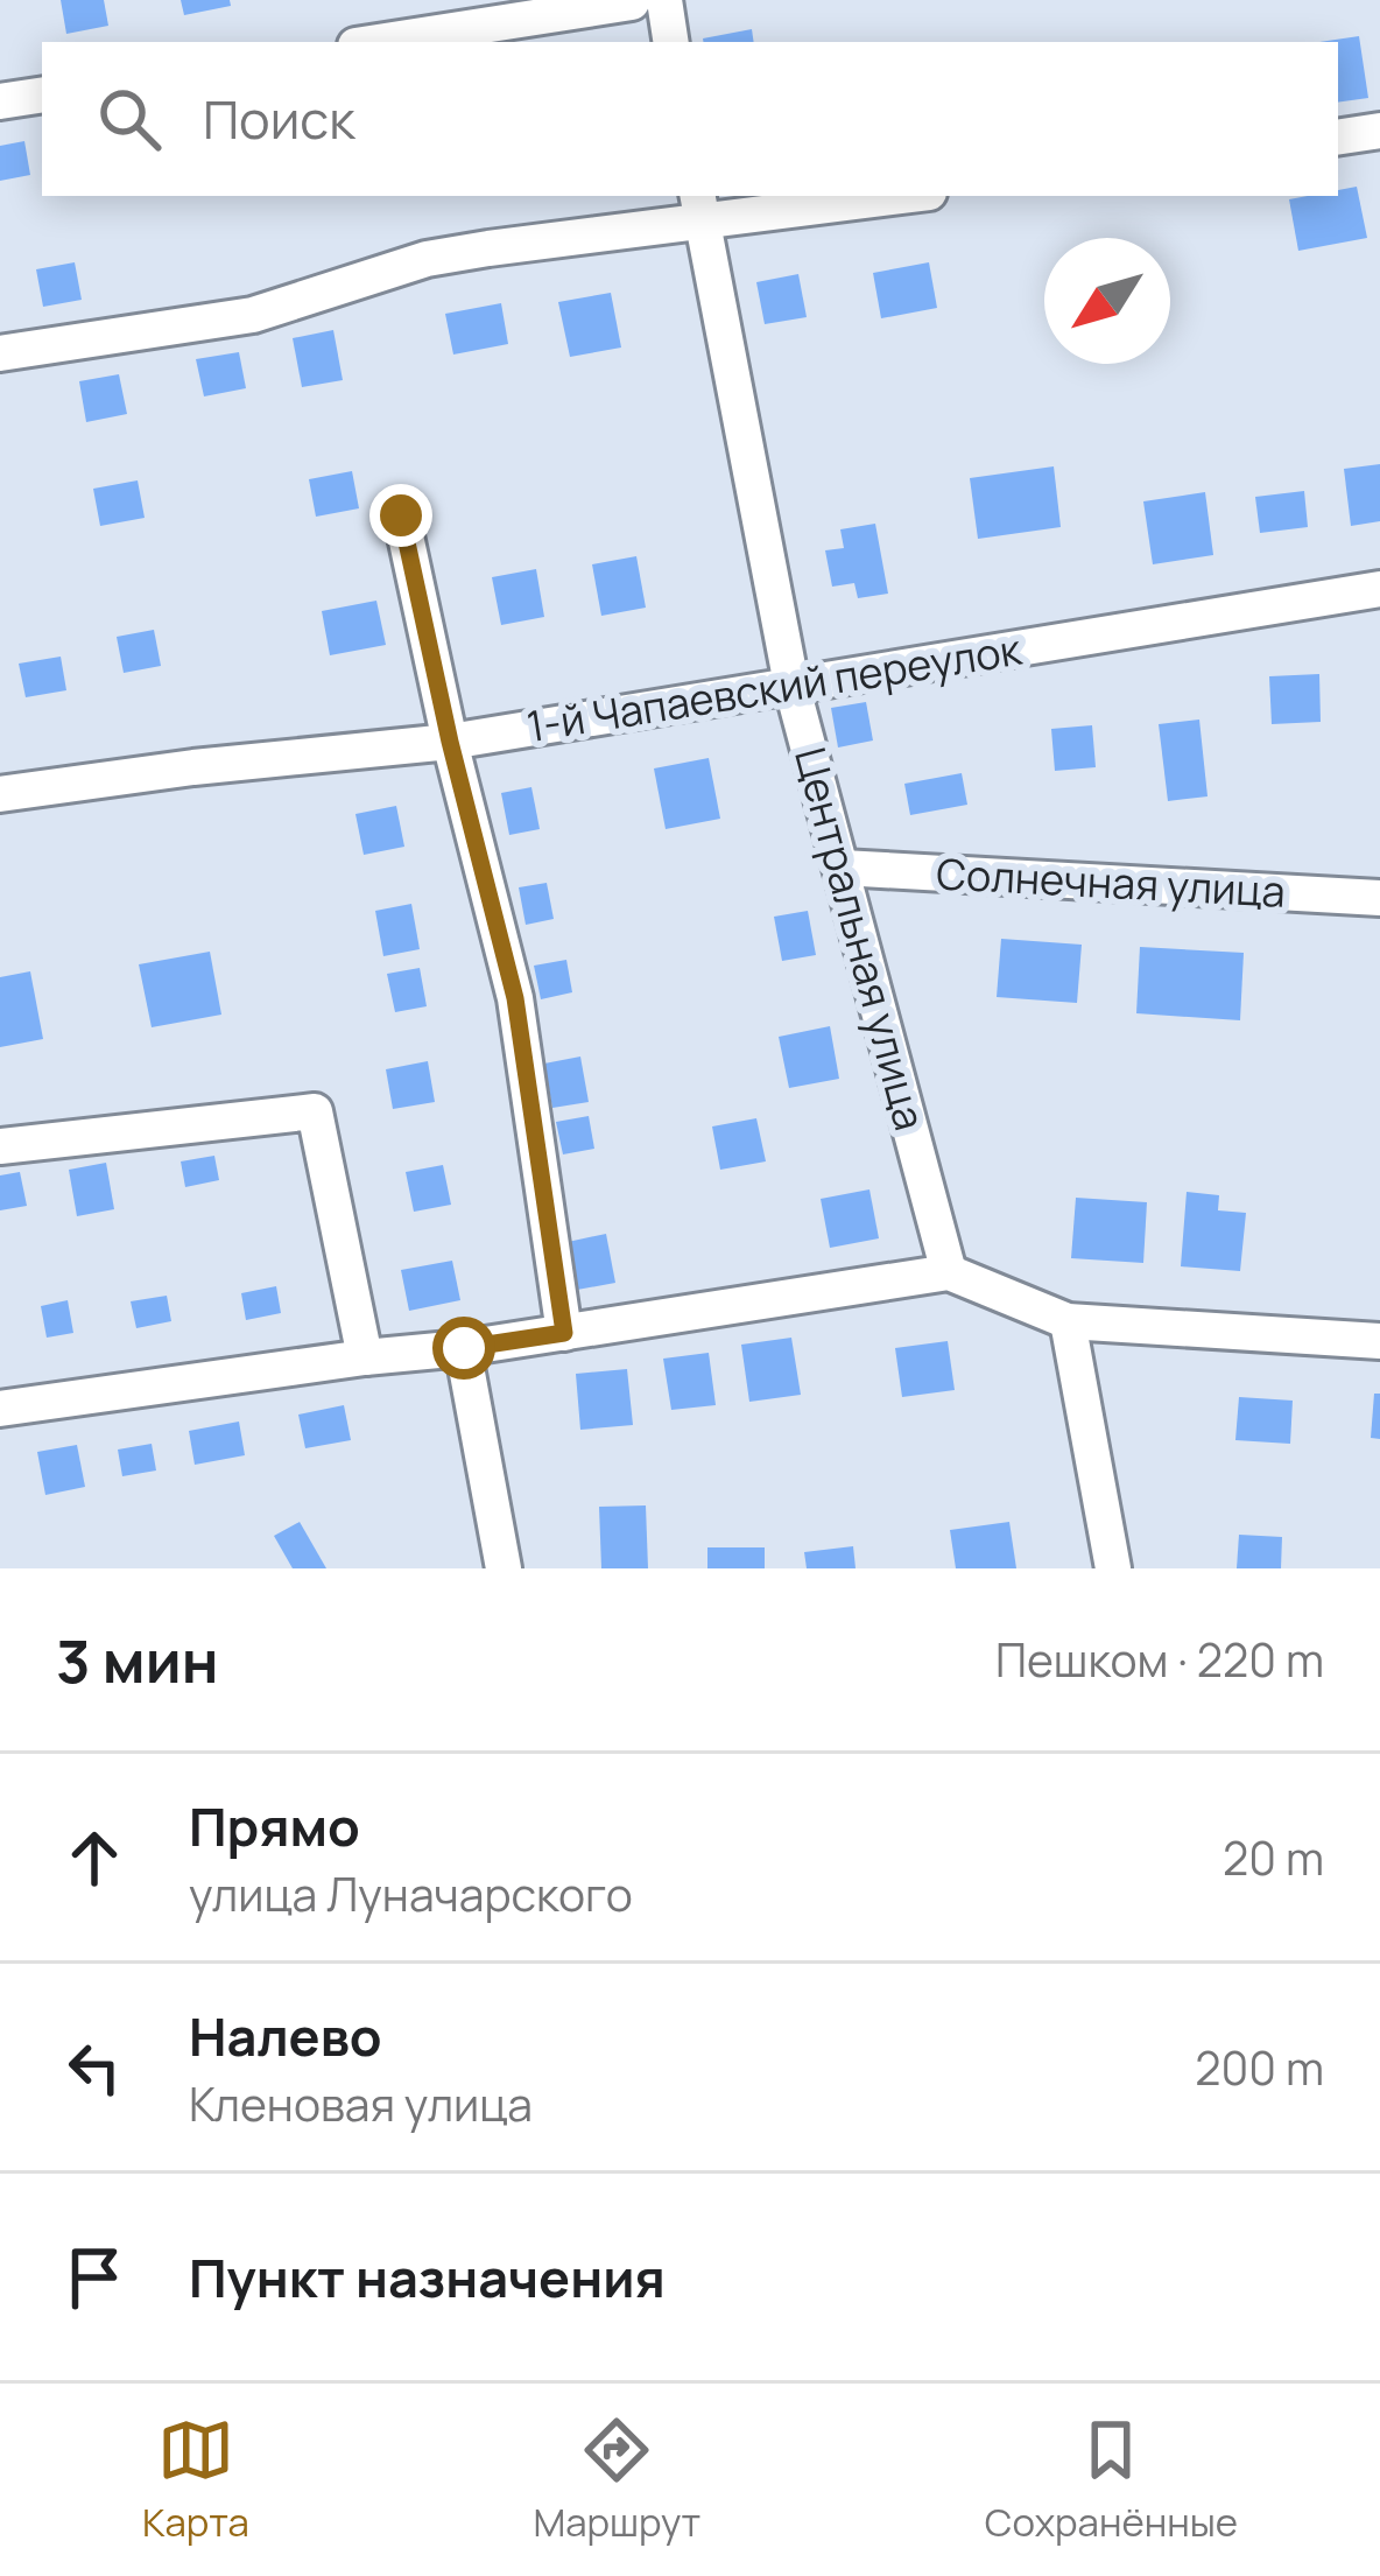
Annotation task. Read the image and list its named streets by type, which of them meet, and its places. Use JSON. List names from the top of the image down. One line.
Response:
{"streets":{"street":["1-й Чапаевский переулок","Солнечная улица","Центральная улица"]},"crossings":[["1-й Чапаевский переулок","Центральная улица"],["Солнечная улица","Центральная улица"]],"north":"bottom left","page":{"search":"Поиск","heading":["3 мин","Пешком · 220 m"],"list":[["Прямо","улица Луначарского","20 m"],["Налево","Кленовая улица","200 m"],"Пункт назначения"],"nav":["Карта","Маршрут","Сохранённые"]}}
